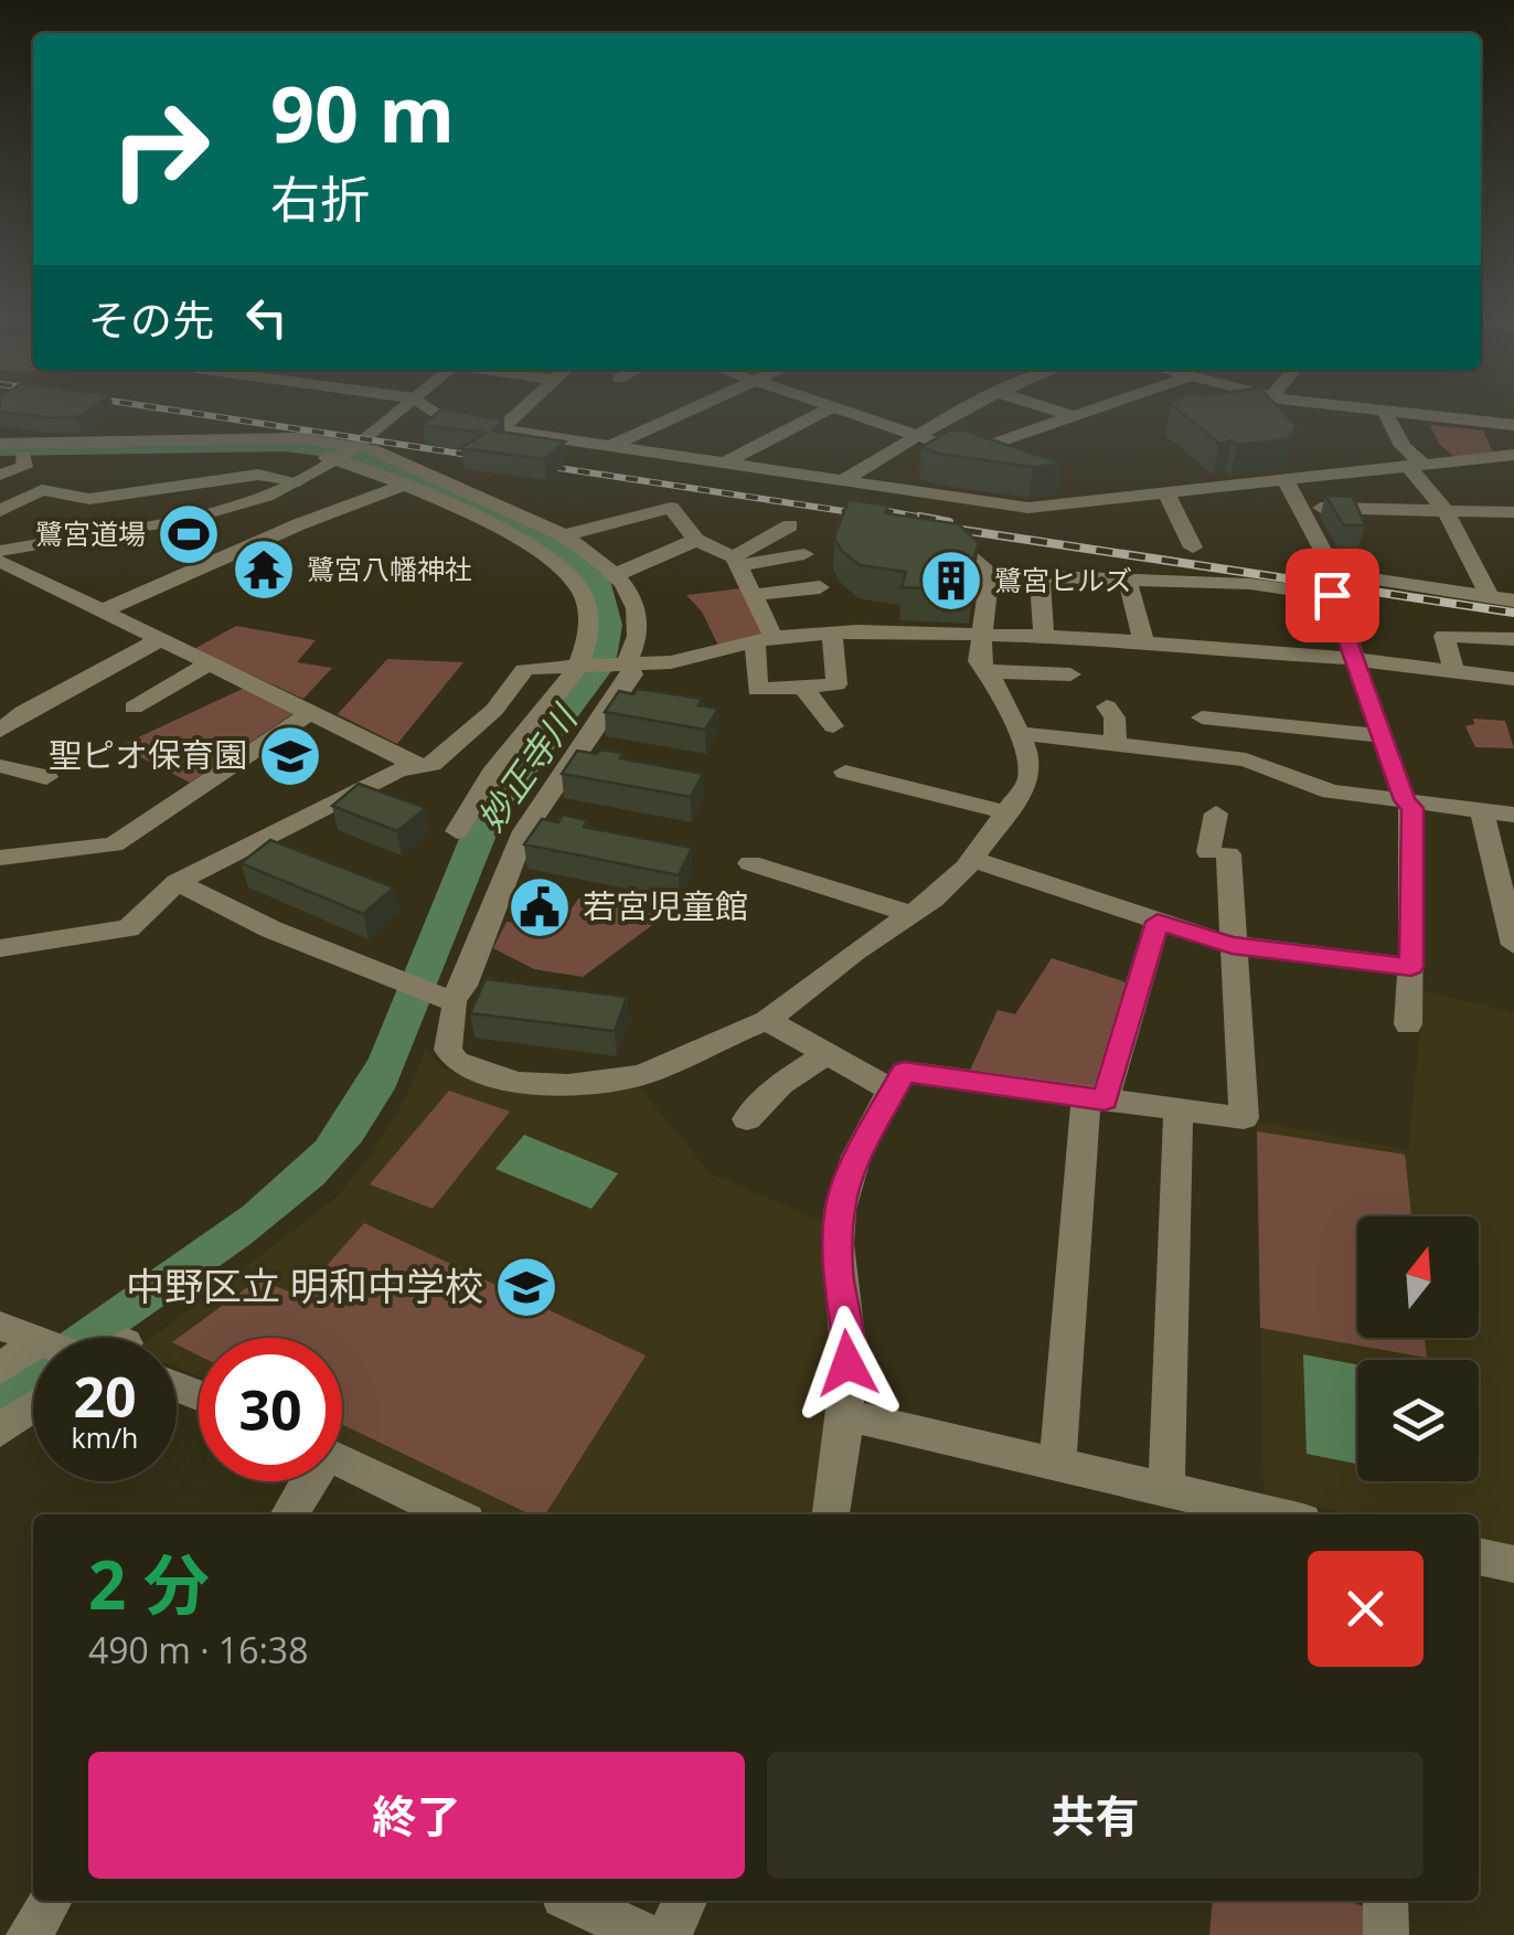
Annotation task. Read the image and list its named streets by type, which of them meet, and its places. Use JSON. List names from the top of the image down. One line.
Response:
{"water":["妙正寺川"],"places":{"sports":["鷺宮道場"],"temple":["鷺宮八幡神社"],"building":["鷺宮ヒルズ"],"school or university":["聖ピオ保育園","中野区立 明和中学校"],"public building":["若宮児童館"]},"north":"top","page":{"turn":["90 m","右折"],"then":"その先","speed":"20 km/h","limit":"30","heading":["2 分","490 m · 16:38"],"buttons":["終了","共有"]}}
